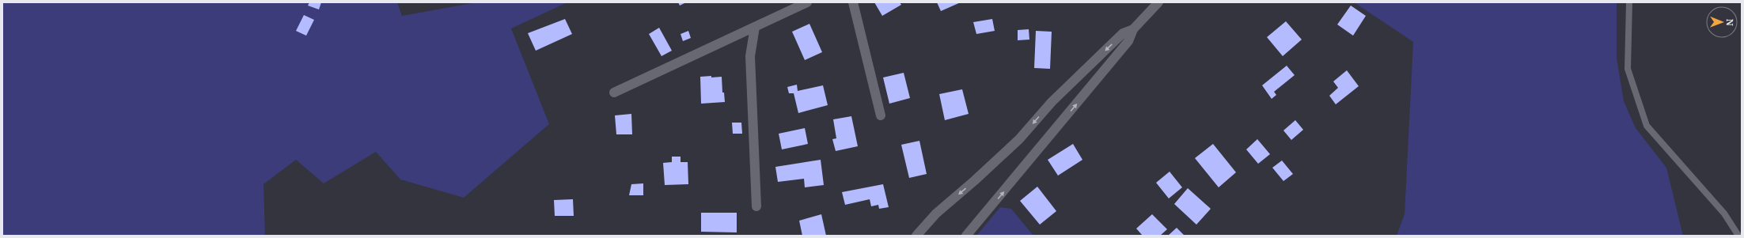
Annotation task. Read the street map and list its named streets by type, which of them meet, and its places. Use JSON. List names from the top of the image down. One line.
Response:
{"north":"right"}
